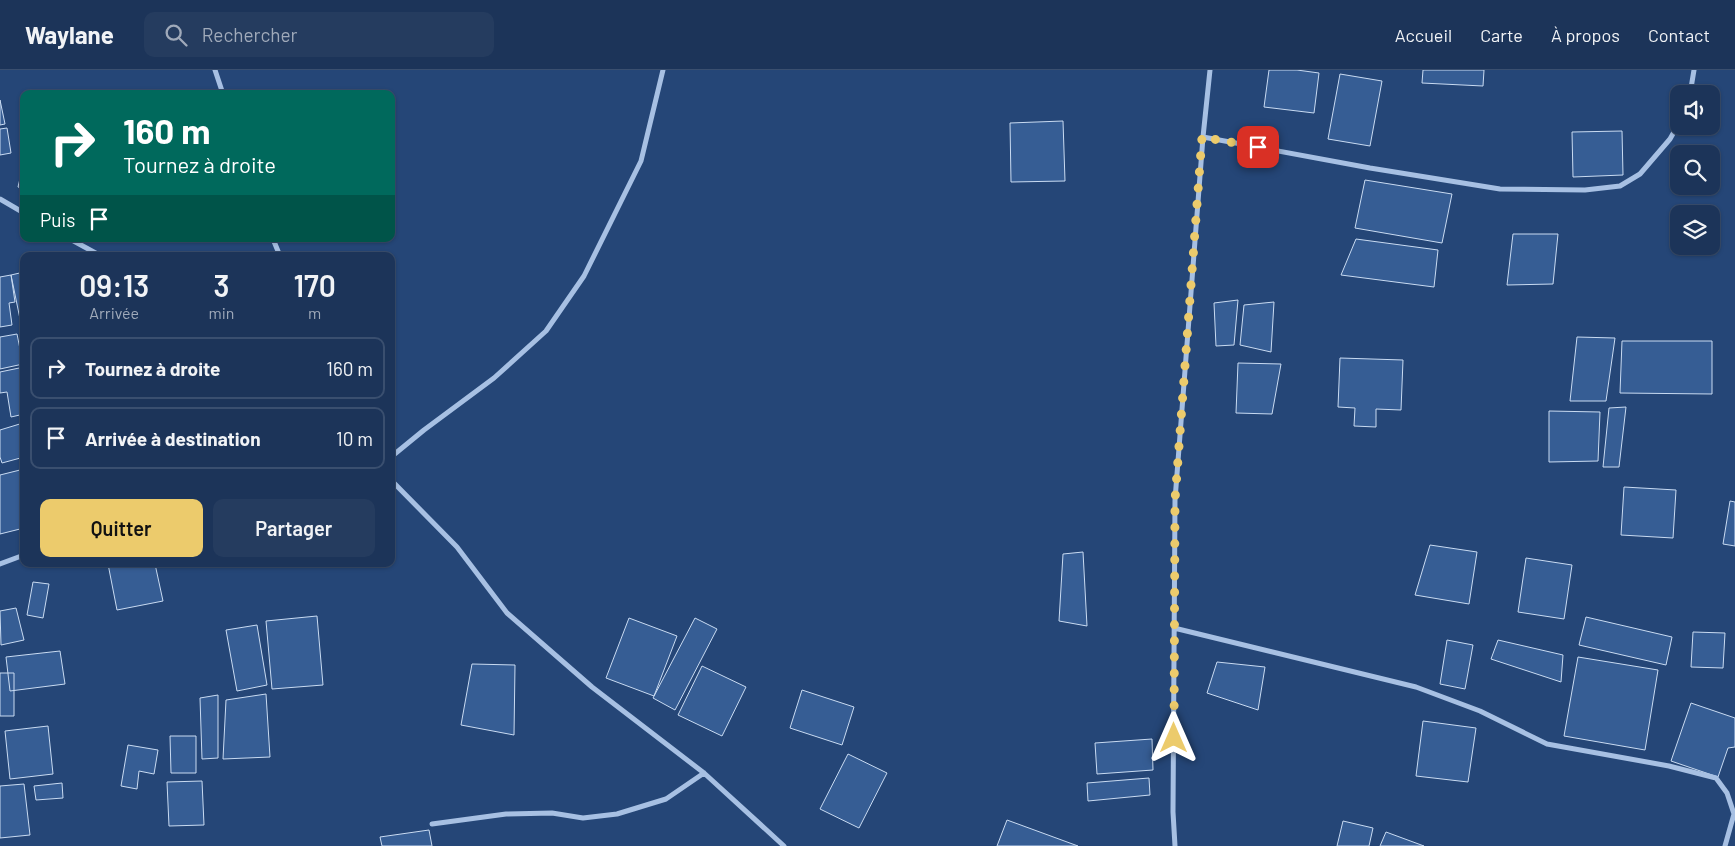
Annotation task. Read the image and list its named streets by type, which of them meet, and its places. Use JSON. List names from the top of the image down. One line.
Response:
{"page":{"header":"Waylane","search":"Rechercher","nav":["Accueil","Carte","À propos","Contact"],"turn":["160 m","Tournez à droite"],"then":"Puis","eta":["09:13","Arrivée","3","min","170","m"],"list":[{"name":"Tournez à droite","value":"160 m"},{"name":"Arrivée à destination","value":"10 m"}],"buttons":["Quitter","Partager"]}}
